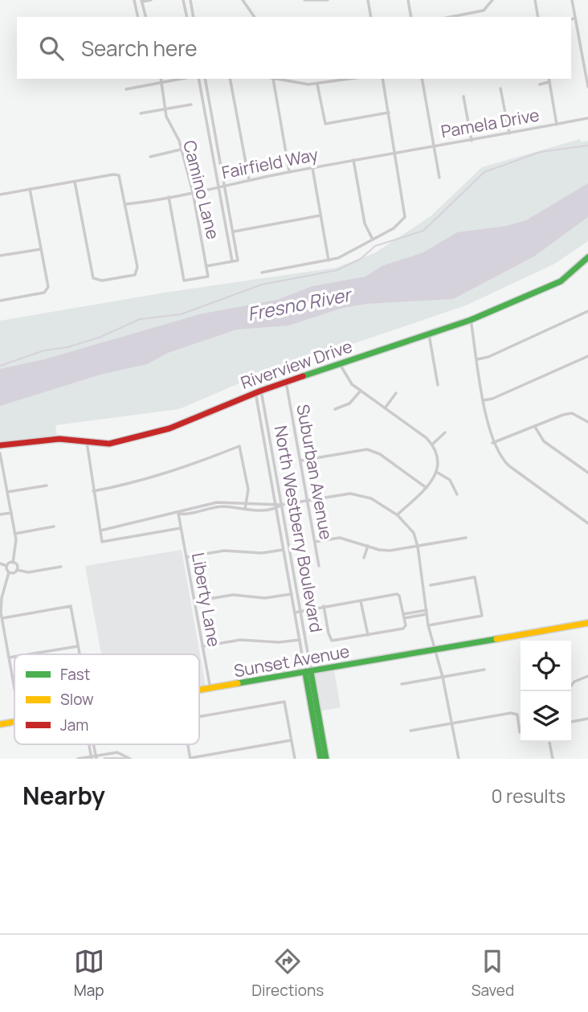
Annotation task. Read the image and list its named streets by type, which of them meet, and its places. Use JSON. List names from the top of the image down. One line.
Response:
{"streets":{"street":["Pamela Drive","Fairfield Way","Camino Lane","Riverview Drive","Suburban Avenue","North Westberry Boulevard","Liberty Lane","Sunset Avenue"]},"crossings":[["Pamela Drive","Fairfield Way"],["Fairfield Way","Camino Lane"],["Riverview Drive","Suburban Avenue"],["Riverview Drive","North Westberry Boulevard"],["North Westberry Boulevard","Sunset Avenue"],["Liberty Lane","Sunset Avenue"]],"water":["Fresno River"],"legend":["Fast","Slow","Jam"],"page":{"search":"Search here","heading":["Nearby","0 results"],"nav":["Map","Directions","Saved"]}}
